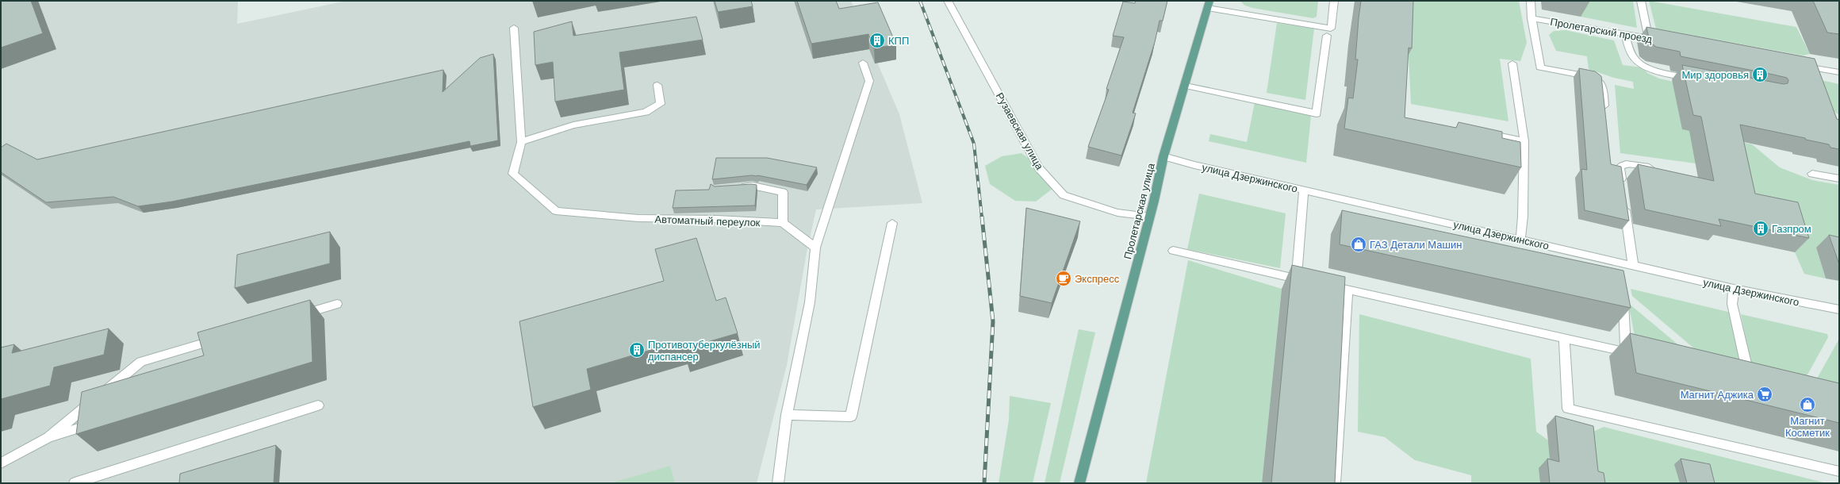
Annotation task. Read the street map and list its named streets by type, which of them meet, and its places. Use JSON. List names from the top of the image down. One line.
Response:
{"streets":{"main road":["Пролетарская улица"],"street":["Пролетарский проезд","Рузаевская улица","улица Дзержинского","Автоматный переулок"]},"crossings":[["Рузаевская улица","Пролетарская улица"],["улица Дзержинского","Пролетарская улица"]],"places":{"building":["КПП","Мир здоровья","Газпром","Противотуберкулёзный диспансер"],"shop":["ГАЗ Детали Машин","Магнит Косметик"],"cafe":["Экспресс"],"supermarket":["Магнит Аджика"]}}
